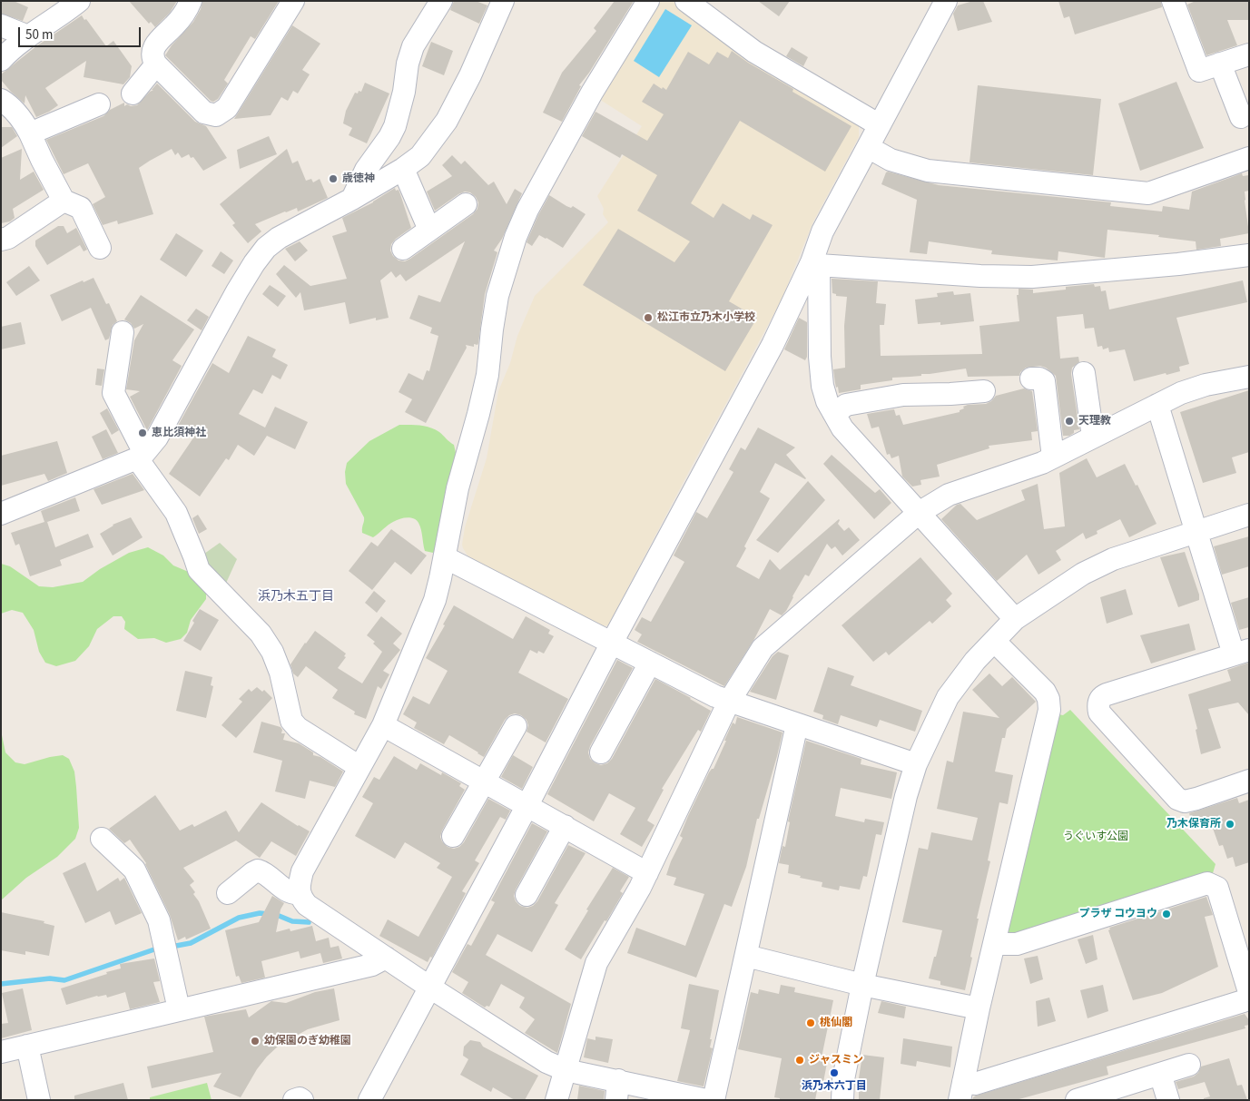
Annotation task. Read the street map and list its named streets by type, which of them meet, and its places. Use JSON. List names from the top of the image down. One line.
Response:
{"districts":["浜乃木五丁目"],"parks":["うぐいす公園"],"places":["歳徳神","松江市立乃木小学校","天理教","恵比須神社","乃木保育所","プラザ コウヨウ","桃仙閣","幼保園のぎ幼稚園","ジャスミン","浜乃木六丁目"],"scale_bar":"50 m"}
